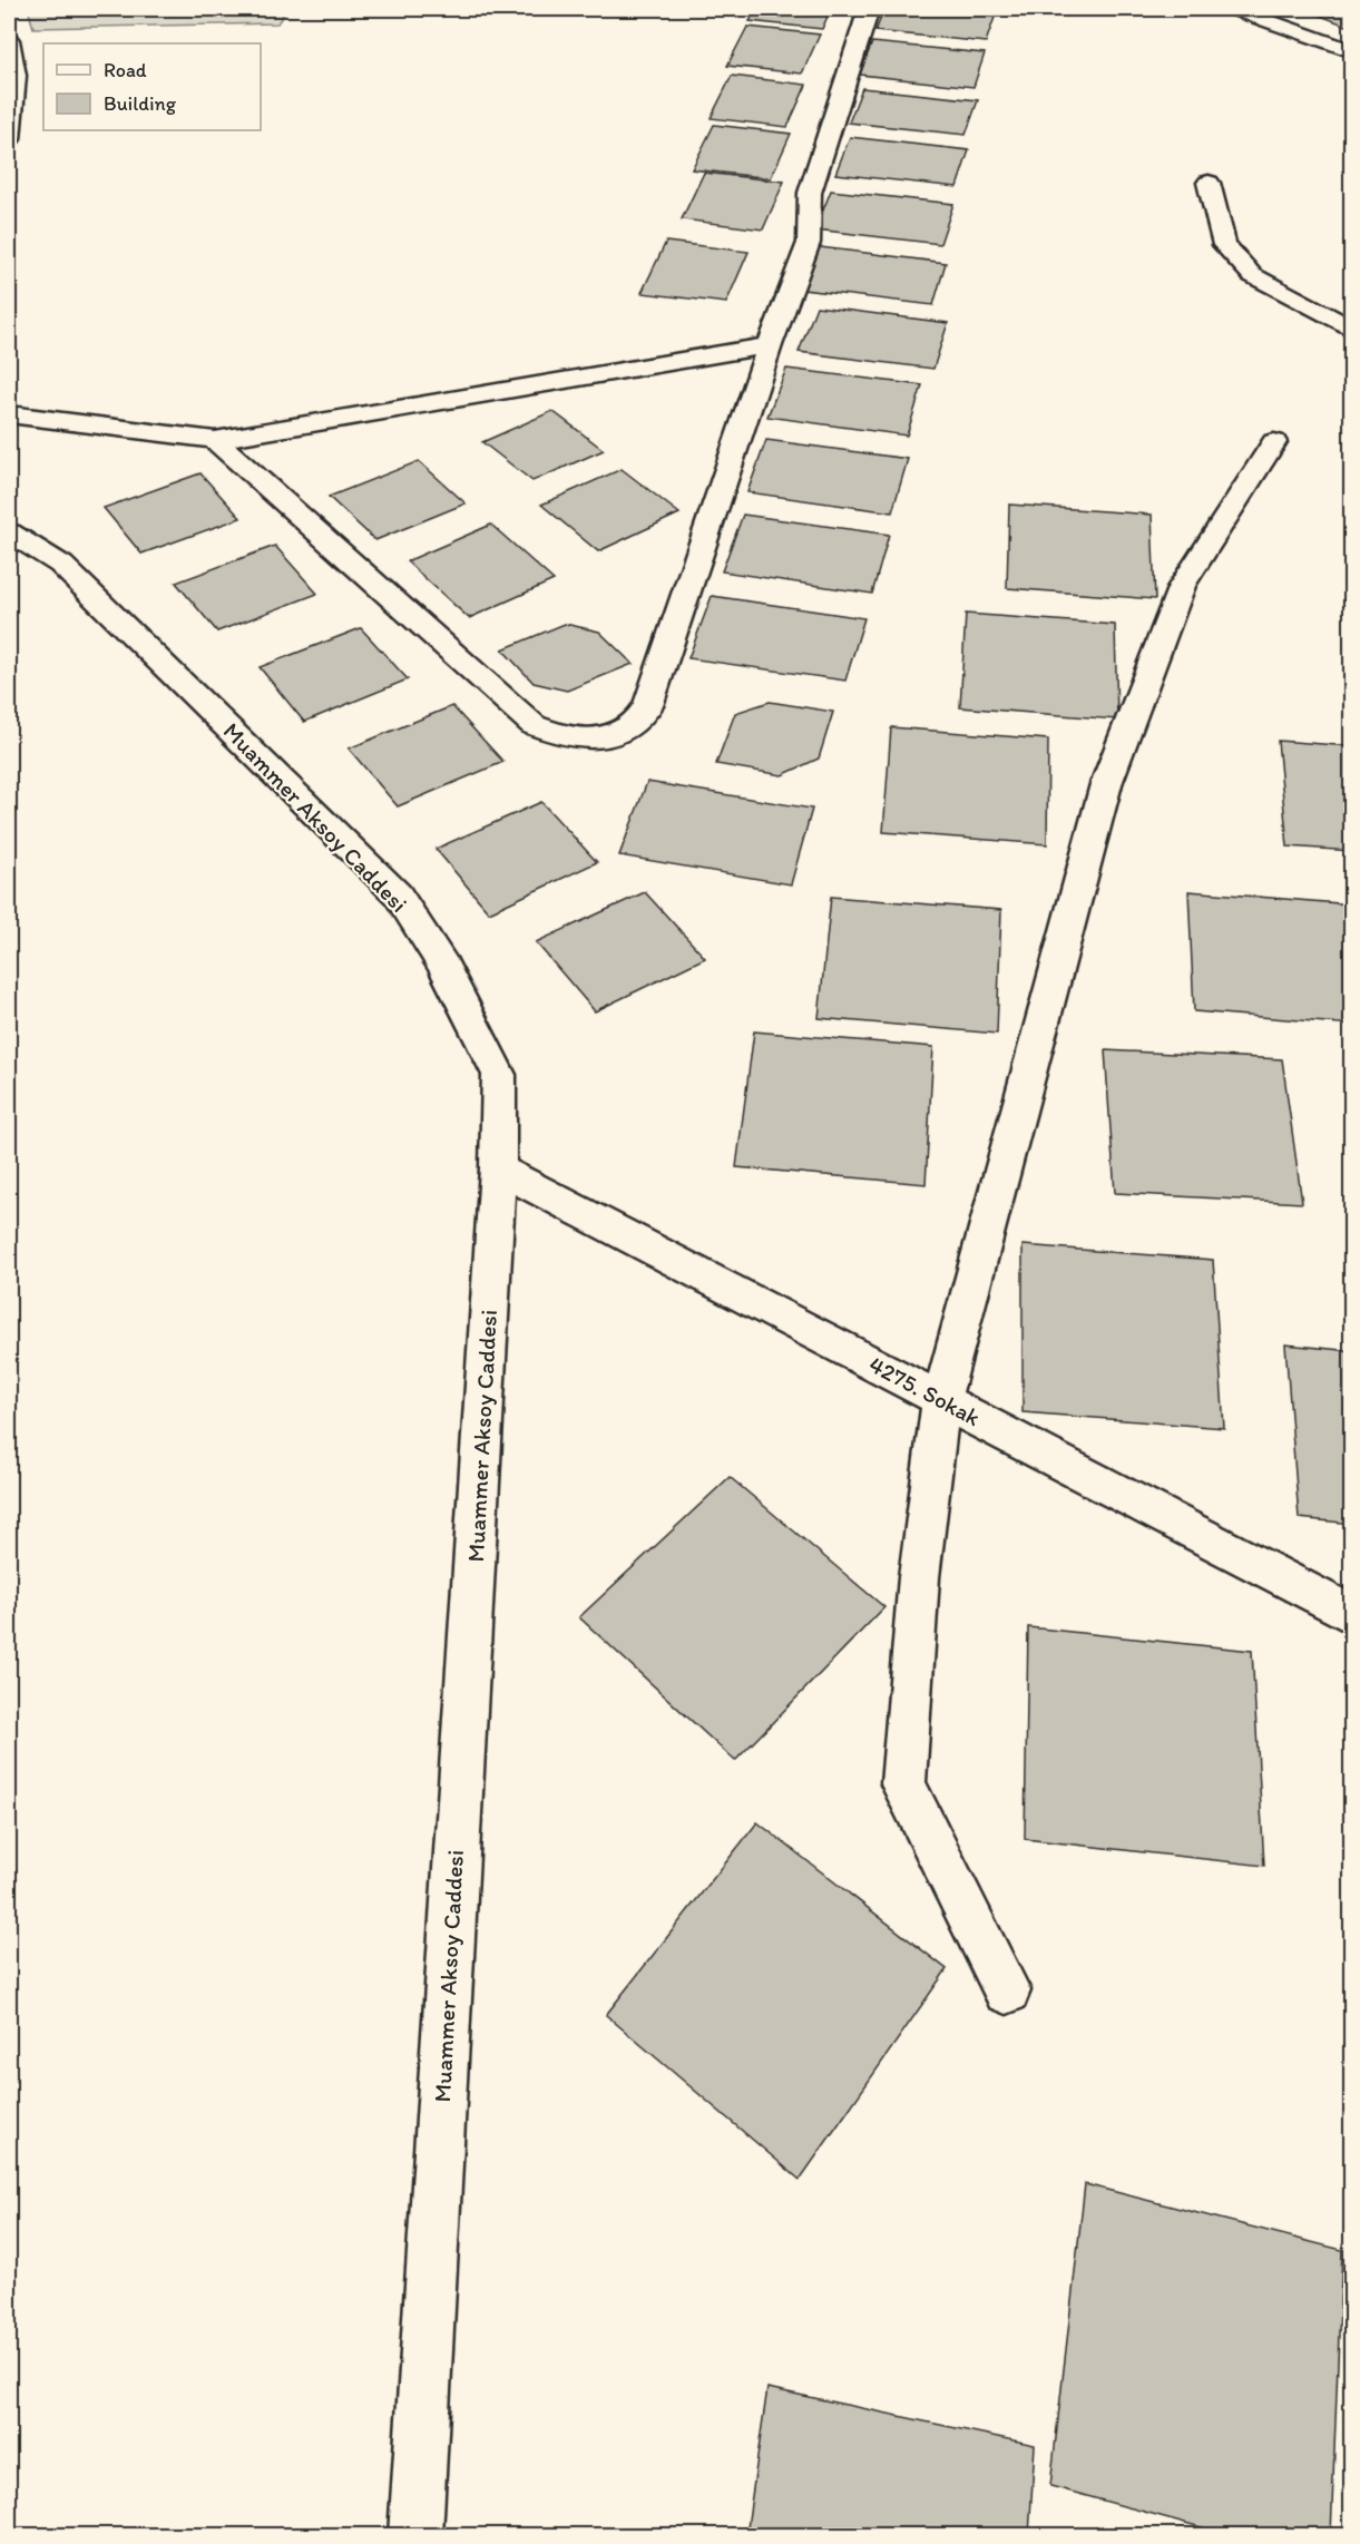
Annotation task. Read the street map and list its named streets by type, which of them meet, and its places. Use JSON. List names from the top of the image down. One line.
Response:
{"streets":{"street":["Muammer Aksoy Caddesi","4275. Sokak"]},"crossings":[["Muammer Aksoy Caddesi","4275. Sokak"]],"legend":["Road","Building"]}
